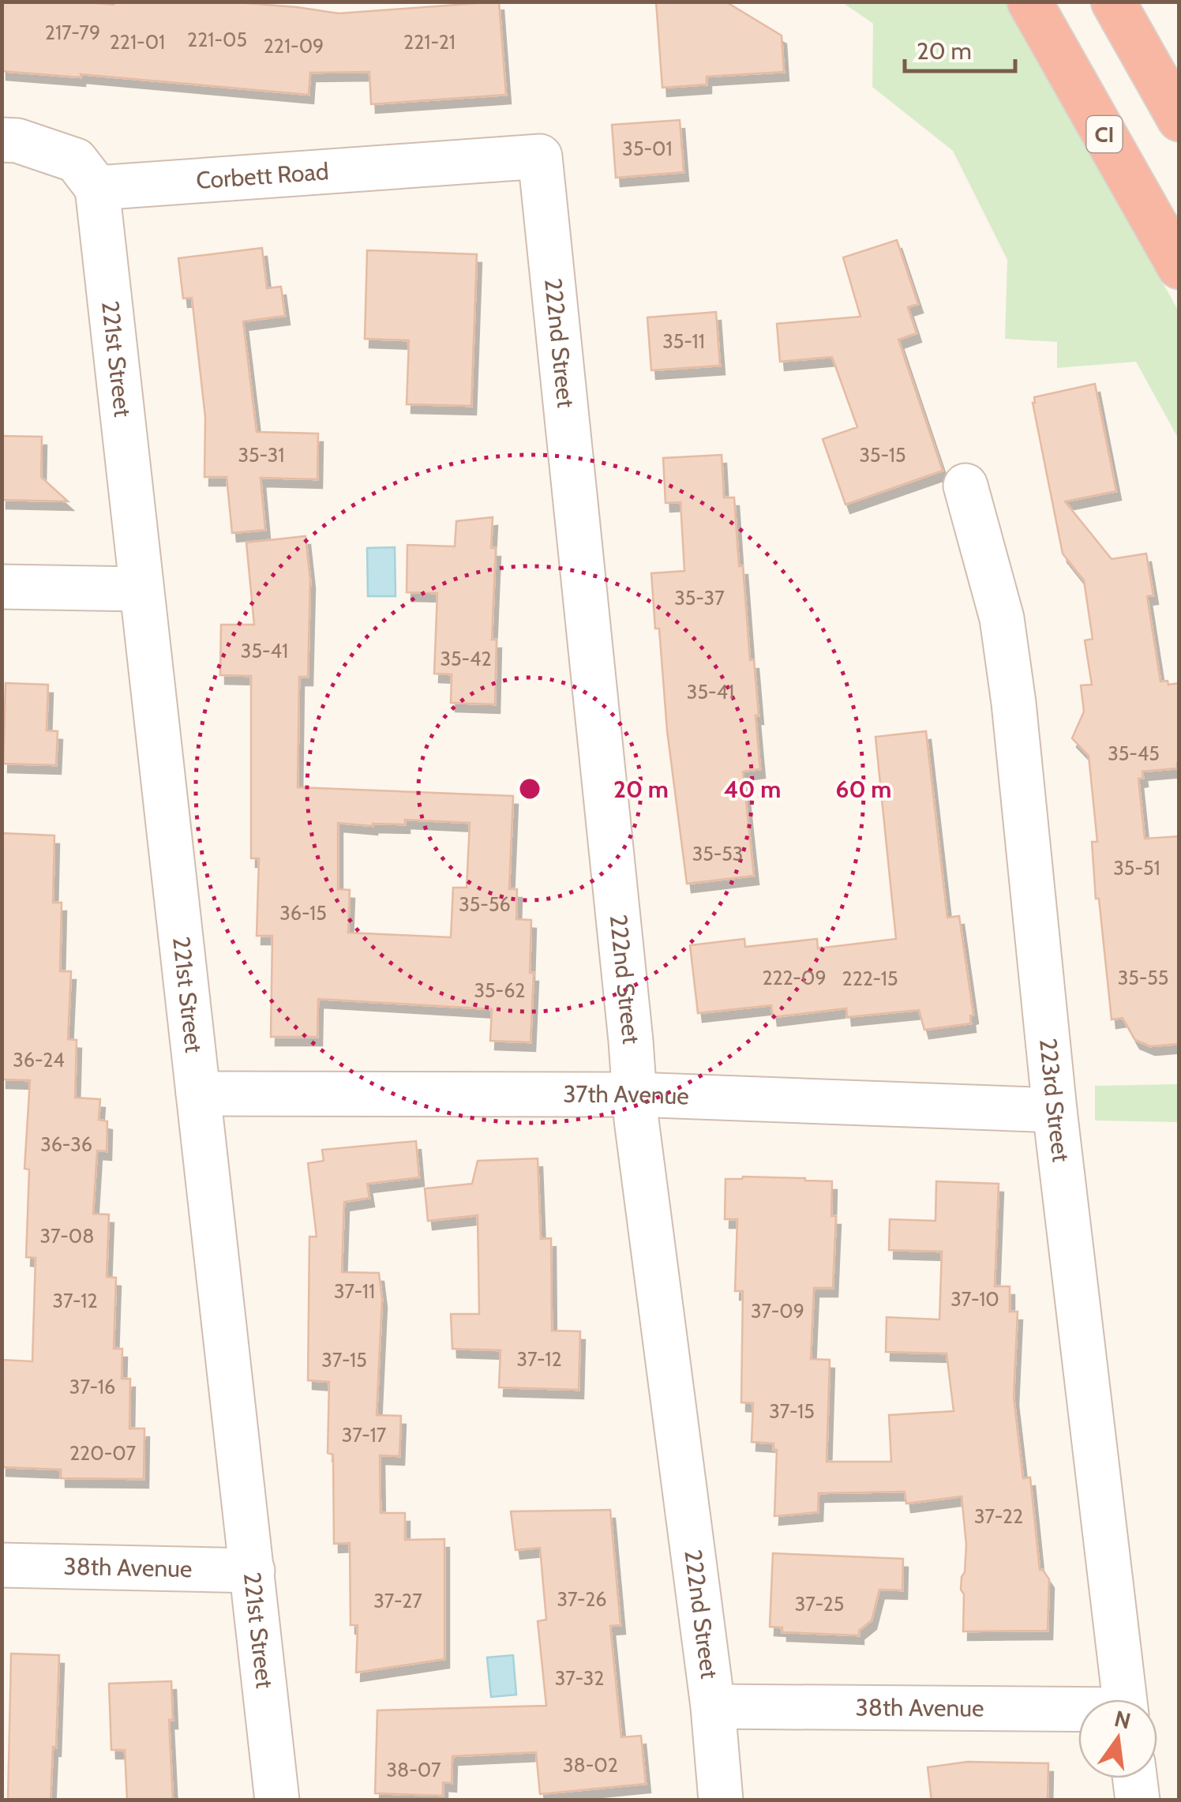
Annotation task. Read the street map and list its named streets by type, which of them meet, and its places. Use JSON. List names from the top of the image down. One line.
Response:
{"streets":{"highway":["CI"],"street":["Corbett Road","222nd Street","221st Street","37th Avenue","223rd Street","38th Avenue"]},"crossings":[["Corbett Road","222nd Street"],["Corbett Road","221st Street"],["222nd Street","37th Avenue"],["222nd Street","38th Avenue"],["221st Street","37th Avenue"],["221st Street","38th Avenue"],["37th Avenue","223rd Street"]],"house_numbers":["217-79","221-05","221-01","221-21","221-09","35-01","35-11","35-31","35-15","35-37","35-41","35-42","35-41","35-45","35-53","35-51","35-56","36-15","222-09","35-55","222-15","35-62","36-24","36-36","37-08","37-11","37-10","37-12","37-09","37-12","37-15","37-16","37-15","37-17","220-07","37-22","37-26","37-27","37-25","37-32","38-02","38-07"],"scale_bar":"20 m","north":"top","rings":["20 m","40 m","60 m"]}
